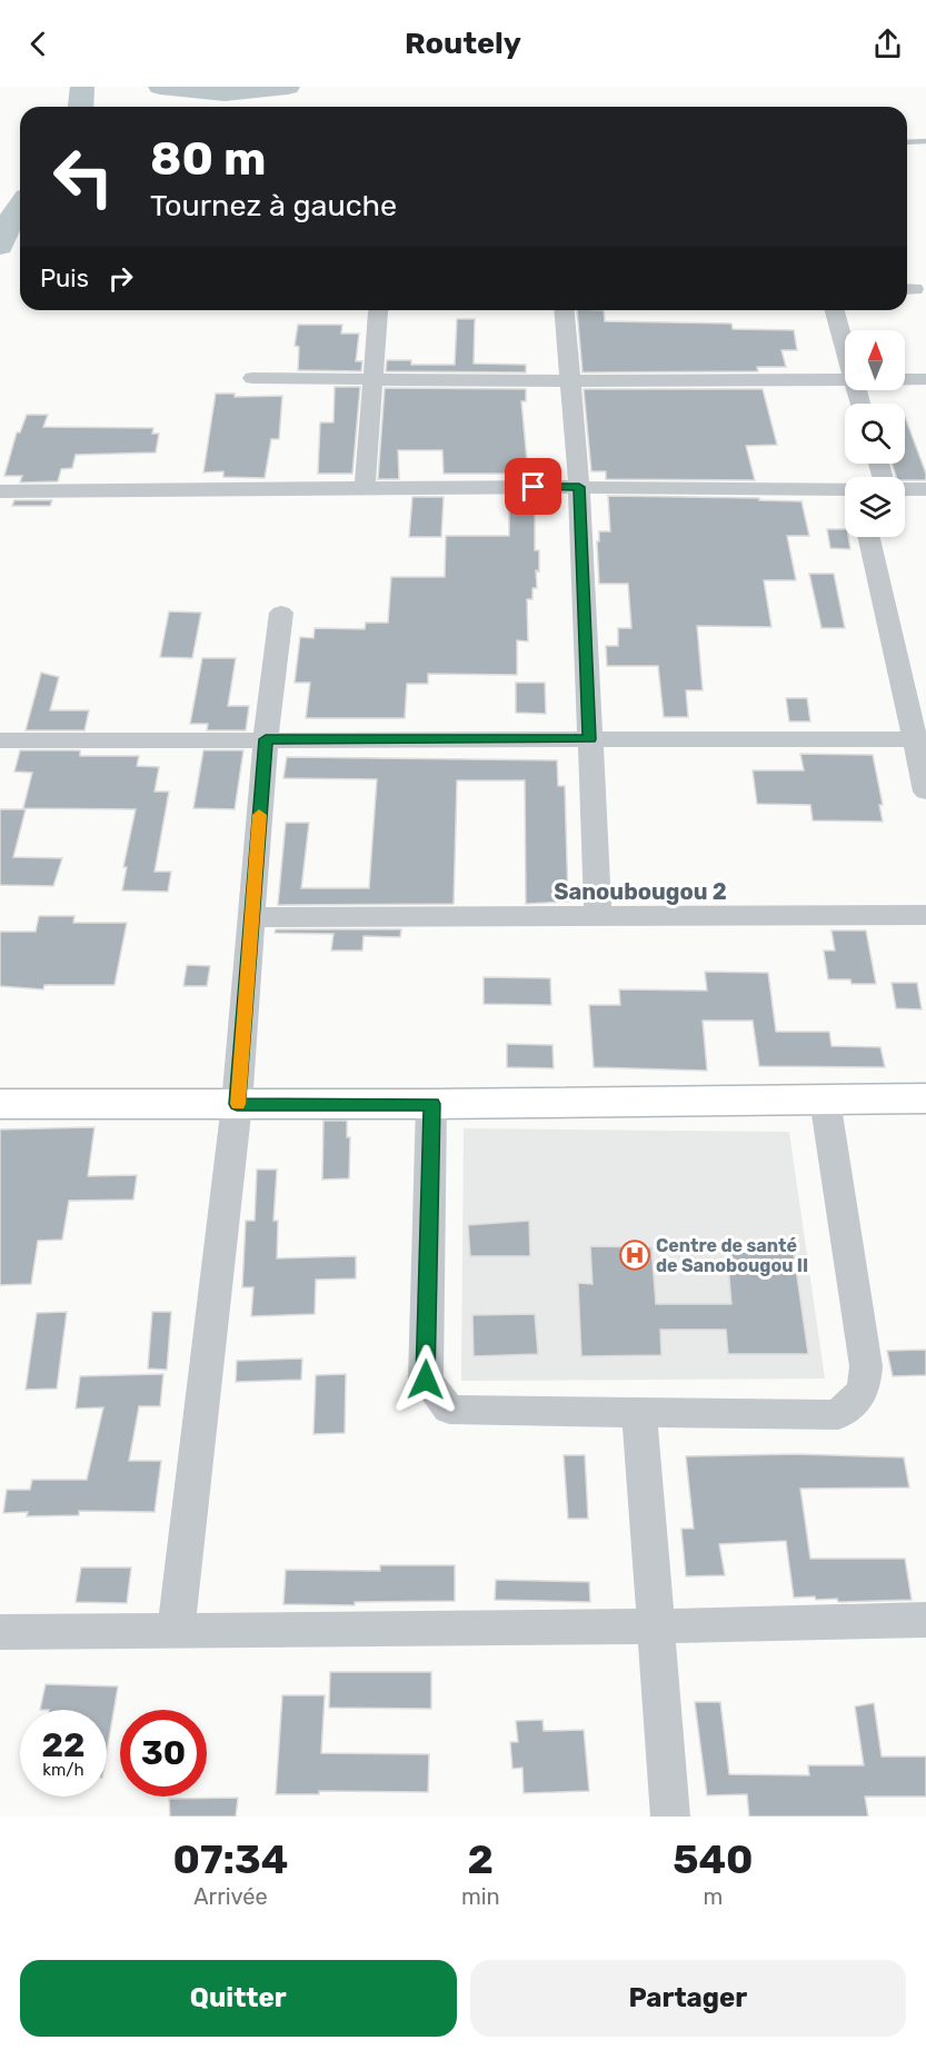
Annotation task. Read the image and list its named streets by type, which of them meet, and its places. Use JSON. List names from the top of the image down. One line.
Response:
{"districts":["Sanoubougou 2"],"places":{"hospital":["Centre de santé de Sanobougou II"]},"north":"top","page":{"header":"Routely","turn":["80 m","Tournez à gauche"],"then":"Puis","speed":"22 km/h","limit":"30","eta":["07:34","Arrivée","2","min","540","m"],"buttons":["Quitter","Partager"]}}
